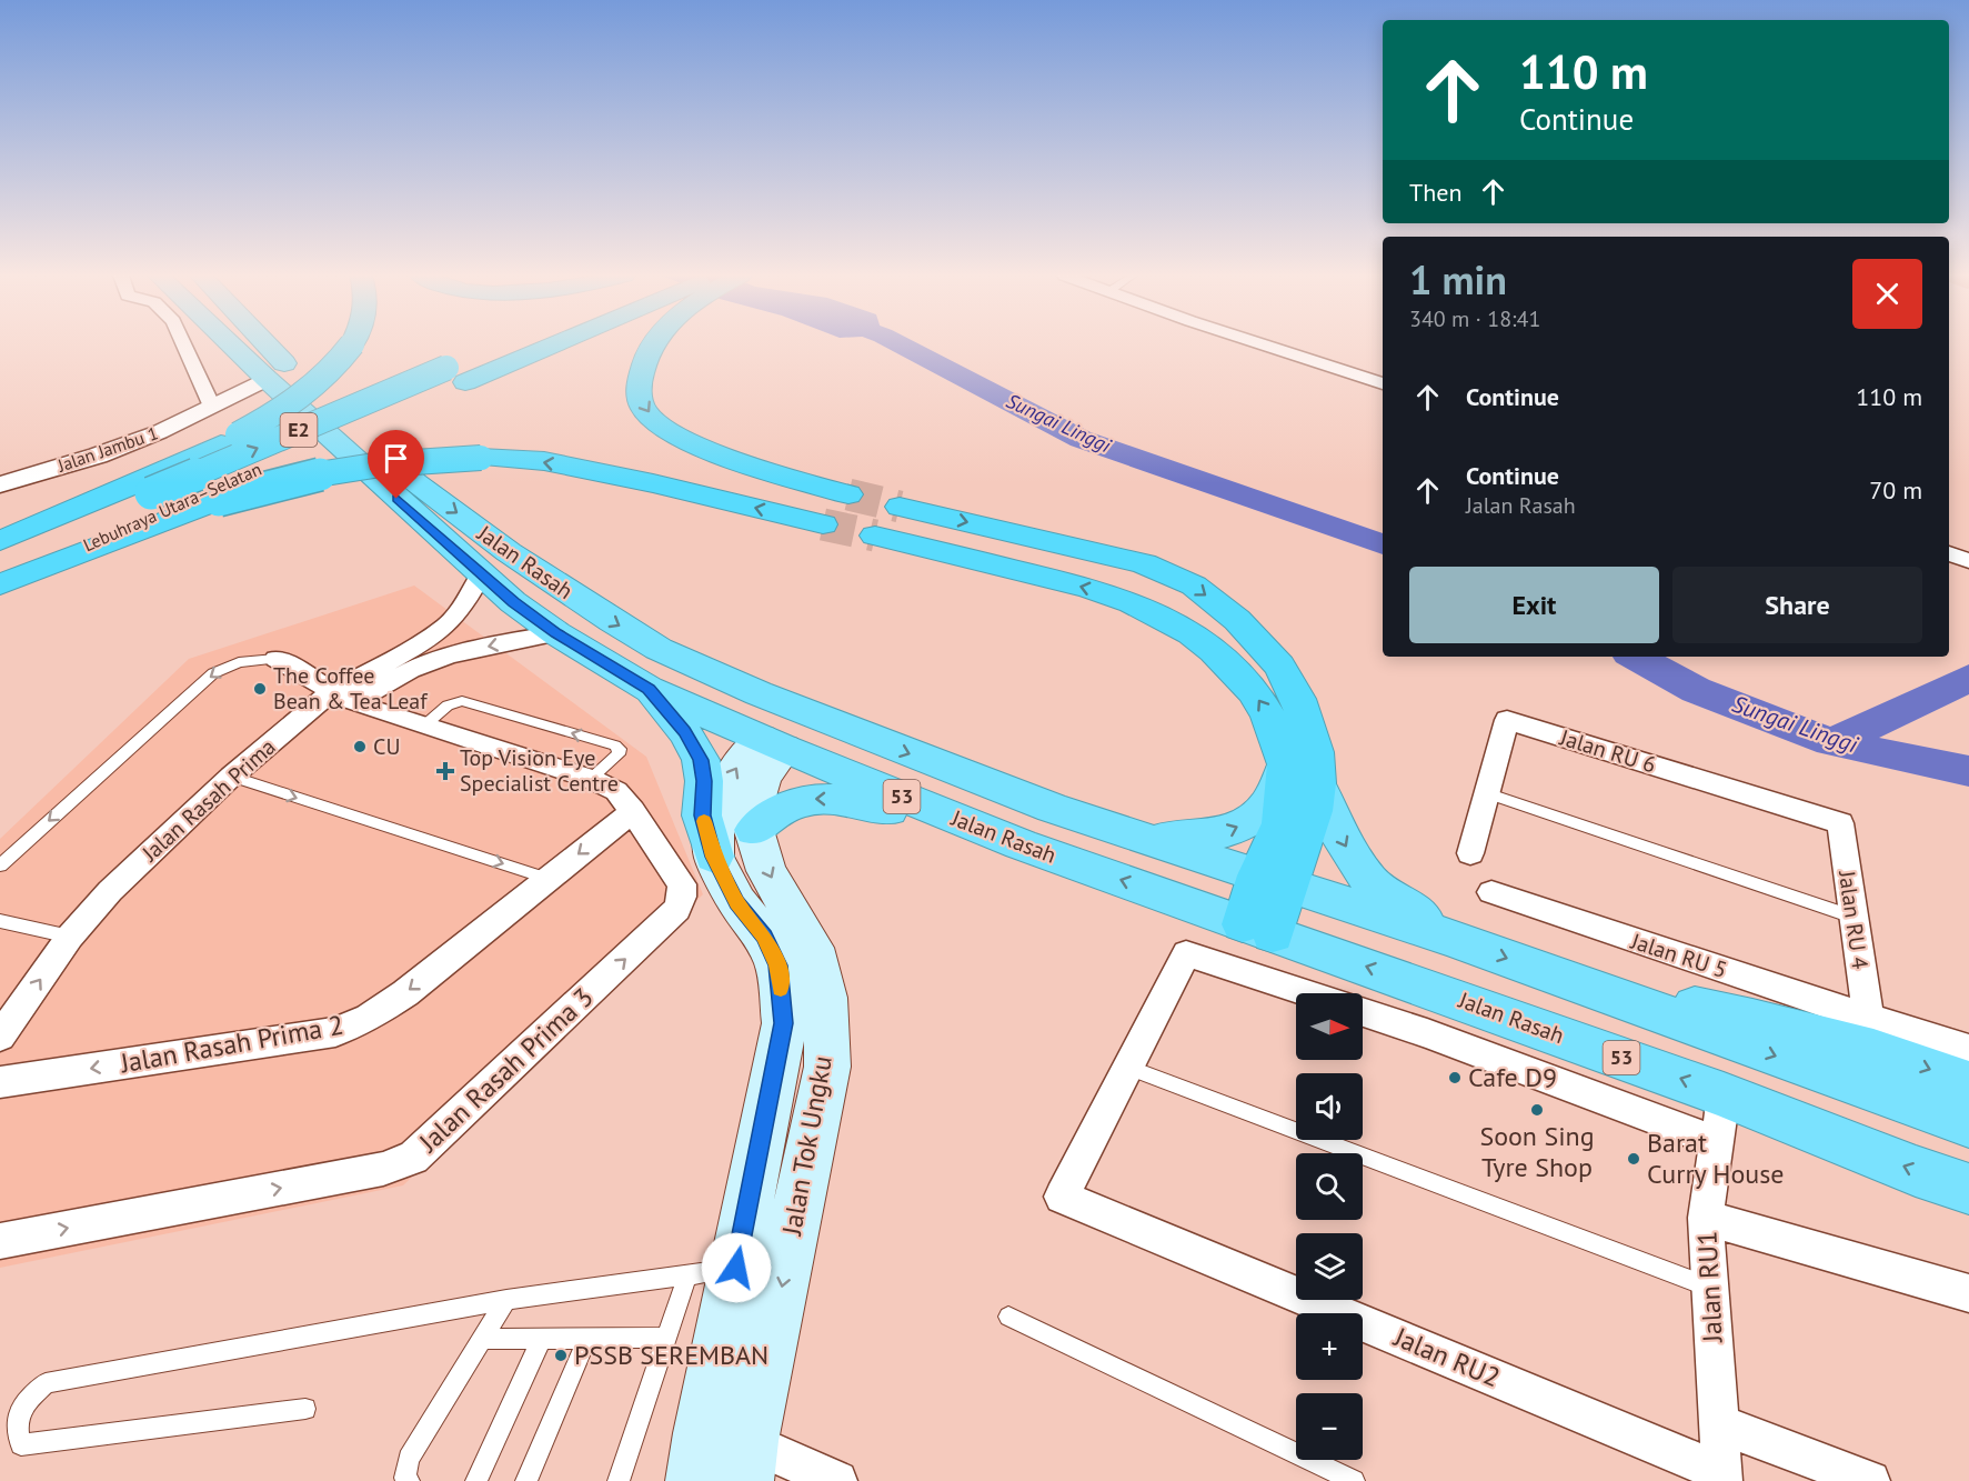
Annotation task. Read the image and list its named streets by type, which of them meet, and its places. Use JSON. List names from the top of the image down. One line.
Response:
{"streets":{"highway":["E2","Lebuhraya Utara–Selatan","Jalan Rasah","53"],"main road":["Jalan Tok Ungku"],"street":["Jalan Jambu 1","Jalan RU 6","Jalan Rasah Prima","Jalan RU 4","Jalan RU 5","Jalan Rasah Prima 2","Jalan Rasah Prima 3","Jalan RU1","Jalan RU2"]},"crossings":[["Jalan Jambu 1","Jalan Rasah"],["Jalan Rasah","Jalan Rasah Prima"],["Jalan Rasah","Jalan Tok Ungku"],["Jalan Rasah","Jalan RU1"],["Jalan RU 6","Jalan RU 4"],["Jalan Rasah Prima","Jalan Rasah Prima 3"],["Jalan RU 4","Jalan RU 5"],["Jalan Rasah Prima 2","Jalan Rasah Prima 3"],["Jalan RU1","Jalan RU2"]],"one_way":["Jalan Rasah Prima 2","Jalan Rasah Prima 3"],"water":["Sungai Linggi"],"places":{"other":["The Coffee Bean & Tea Leaf","CU","Cafe D9","Soon Sing Tyre Shop","Barat Curry House","PSSB SEREMBAN"],"health":["Top Vision Eye Specialist Centre"]},"north":"right","page":{"turn":["110 m","Continue"],"then":"Then","heading":["1 min","340 m · 18:41"],"list":[{"name":"Continue","value":"110 m"},{"name":"Continue","note":"Jalan Rasah","value":"70 m"}],"buttons":["Exit","Share"],"map_buttons":["+","−"]}}
